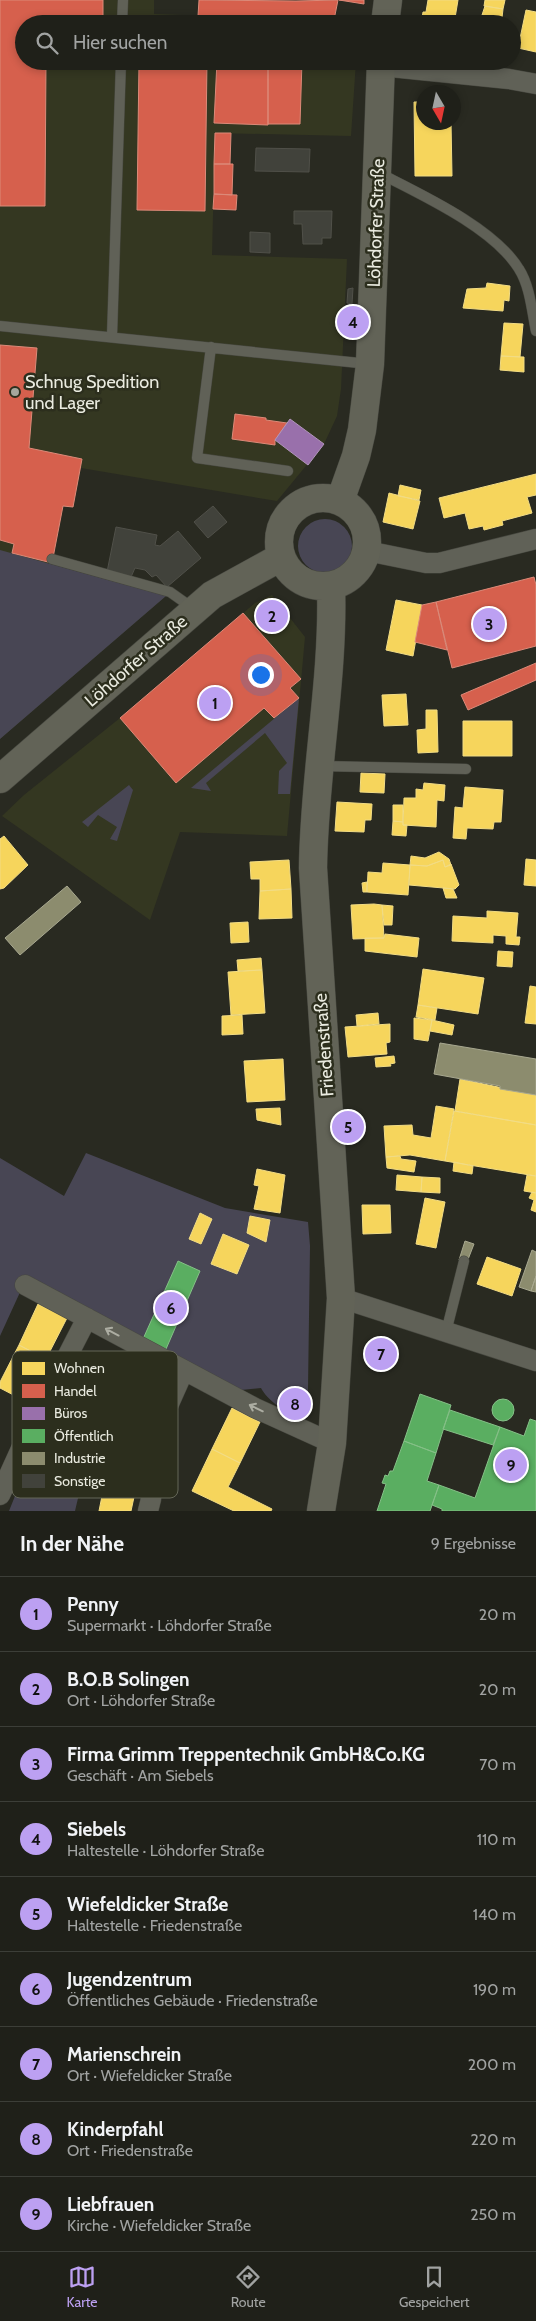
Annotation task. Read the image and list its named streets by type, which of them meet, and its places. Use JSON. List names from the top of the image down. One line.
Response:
{"streets":{"main road":["Löhdorfer Straße","Friedenstraße"]},"crossings":[["Löhdorfer Straße","Friedenstraße"]],"places":["Schnug Spedition und Lager"],"legend":["Wohnen","Handel","Büros","Öffentlich","Industrie","Sonstige"],"north":"bottom","page":{"search":"Hier suchen","pins":["4","2","3","1","5","6","7","8","9"],"heading":["In der Nähe","9 Ergebnisse"],"list":[{"mark":"1","name":"Penny","note":"Supermarkt · Löhdorfer Straße","value":"20 m"},{"mark":"2","name":"B.O.B Solingen","note":"Ort · Löhdorfer Straße","value":"20 m"},{"mark":"3","name":"Firma Grimm Treppentechnik GmbH&Co.KG","note":"Geschäft · Am Siebels","value":"70 m"},{"mark":"4","name":"Siebels","note":"Haltestelle · Löhdorfer Straße","value":"110 m"},{"mark":"5","name":"Wiefeldicker Straße","note":"Haltestelle · Friedenstraße","value":"140 m"},{"mark":"6","name":"Jugendzentrum","note":"Öffentliches Gebäude · Friedenstraße","value":"190 m"},{"mark":"7","name":"Marienschrein","note":"Ort · Wiefeldicker Straße","value":"200 m"},{"mark":"8","name":"Kinderpfahl","note":"Ort · Friedenstraße","value":"220 m"},{"mark":"9","name":"Liebfrauen","note":"Kirche · Wiefeldicker Straße","value":"250 m"}],"nav":["Karte","Route","Gespeichert"]}}
